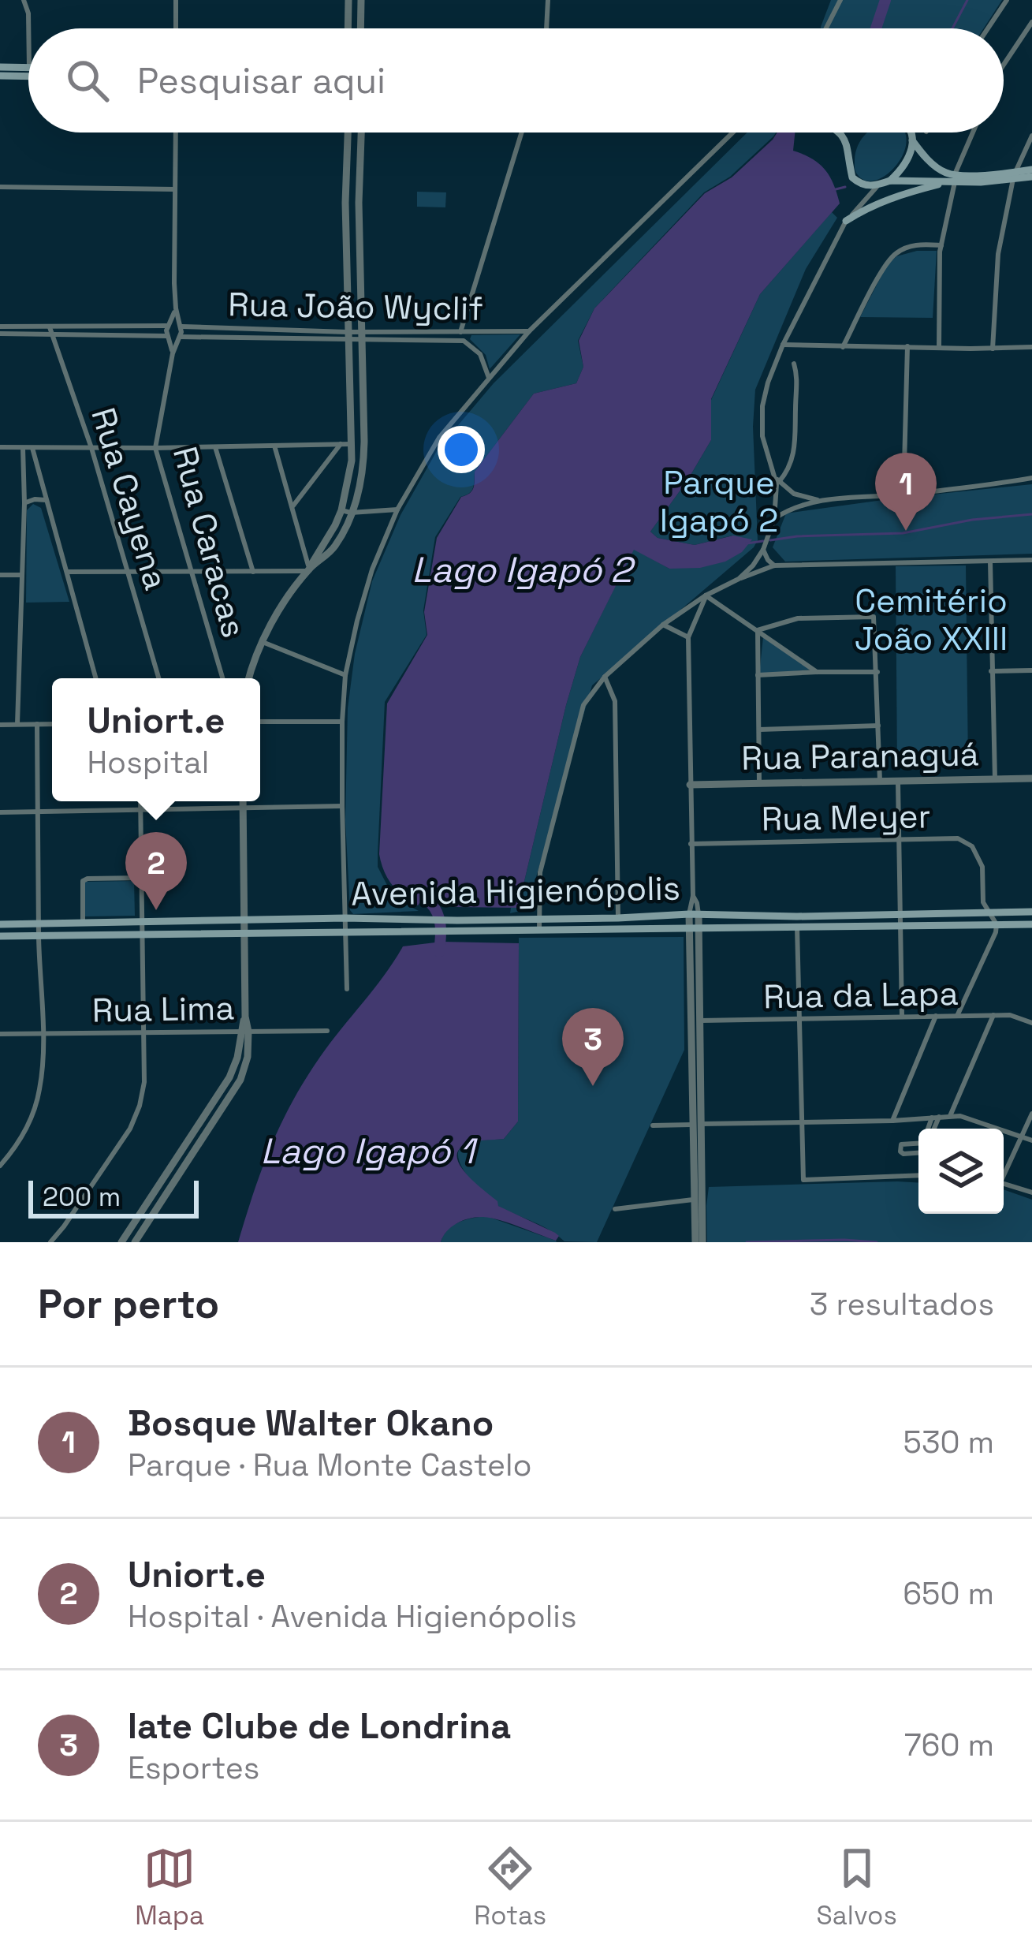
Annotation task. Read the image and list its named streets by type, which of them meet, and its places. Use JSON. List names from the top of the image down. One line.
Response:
{"streets":{"main road":["Avenida Higienópolis"],"street":["Rua João Wyclif","Rua Cayena","Rua Caracas","Rua Paranaguá","Rua Meyer","Rua da Lapa","Rua Lima"]},"crossings":[["Rua João Wyclif","Rua Cayena"],["Rua João Wyclif","Rua Caracas"],["Rua Meyer","Avenida Higienópolis"]],"water":["Lago Igapó 2","Lago Igapó 1"],"parks":["Parque Igapó 2","Cemitério João XXIII"],"scale_bar":"200 m","page":{"search":"Pesquisar aqui","pins":["1","2","3"],"popup":["Uniort.e","Hospital"],"scale":"200 m","heading":["Por perto","3 resultados"],"list":[{"mark":"1","name":"Bosque Walter Okano","note":"Parque · Rua Monte Castelo","value":"530 m"},{"mark":"2","name":"Uniort.e","note":"Hospital · Avenida Higienópolis","value":"650 m"},{"mark":"3","name":"Iate Clube de Londrina","note":"Esportes","value":"760 m"}],"nav":["Mapa","Rotas","Salvos"]}}
